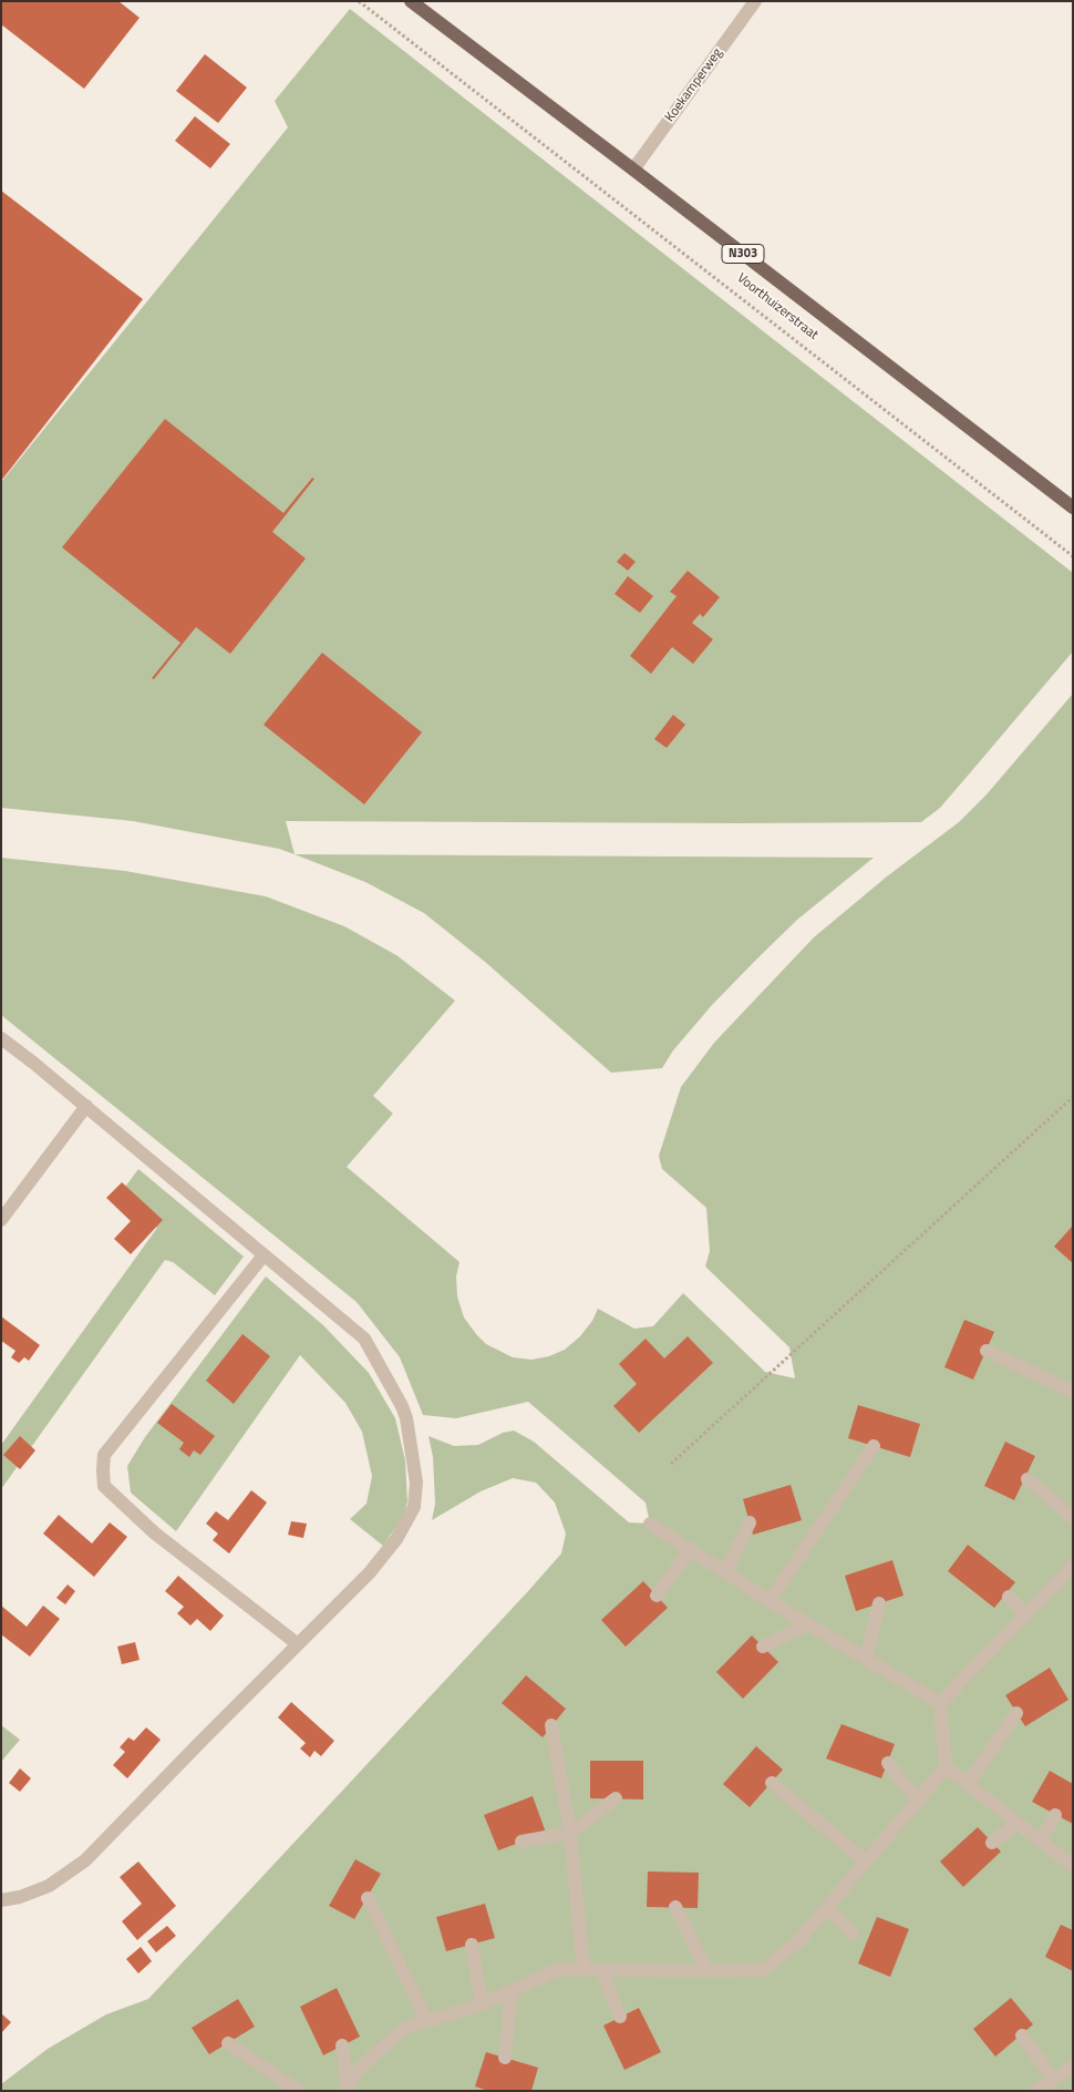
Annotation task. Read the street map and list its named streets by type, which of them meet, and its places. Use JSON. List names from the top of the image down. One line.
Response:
{"streets":{"main road":["N303","Voorthuizerstraat"],"street":["Koekamperweg"]},"crossings":[["Koekamperweg","Voorthuizerstraat"]]}
